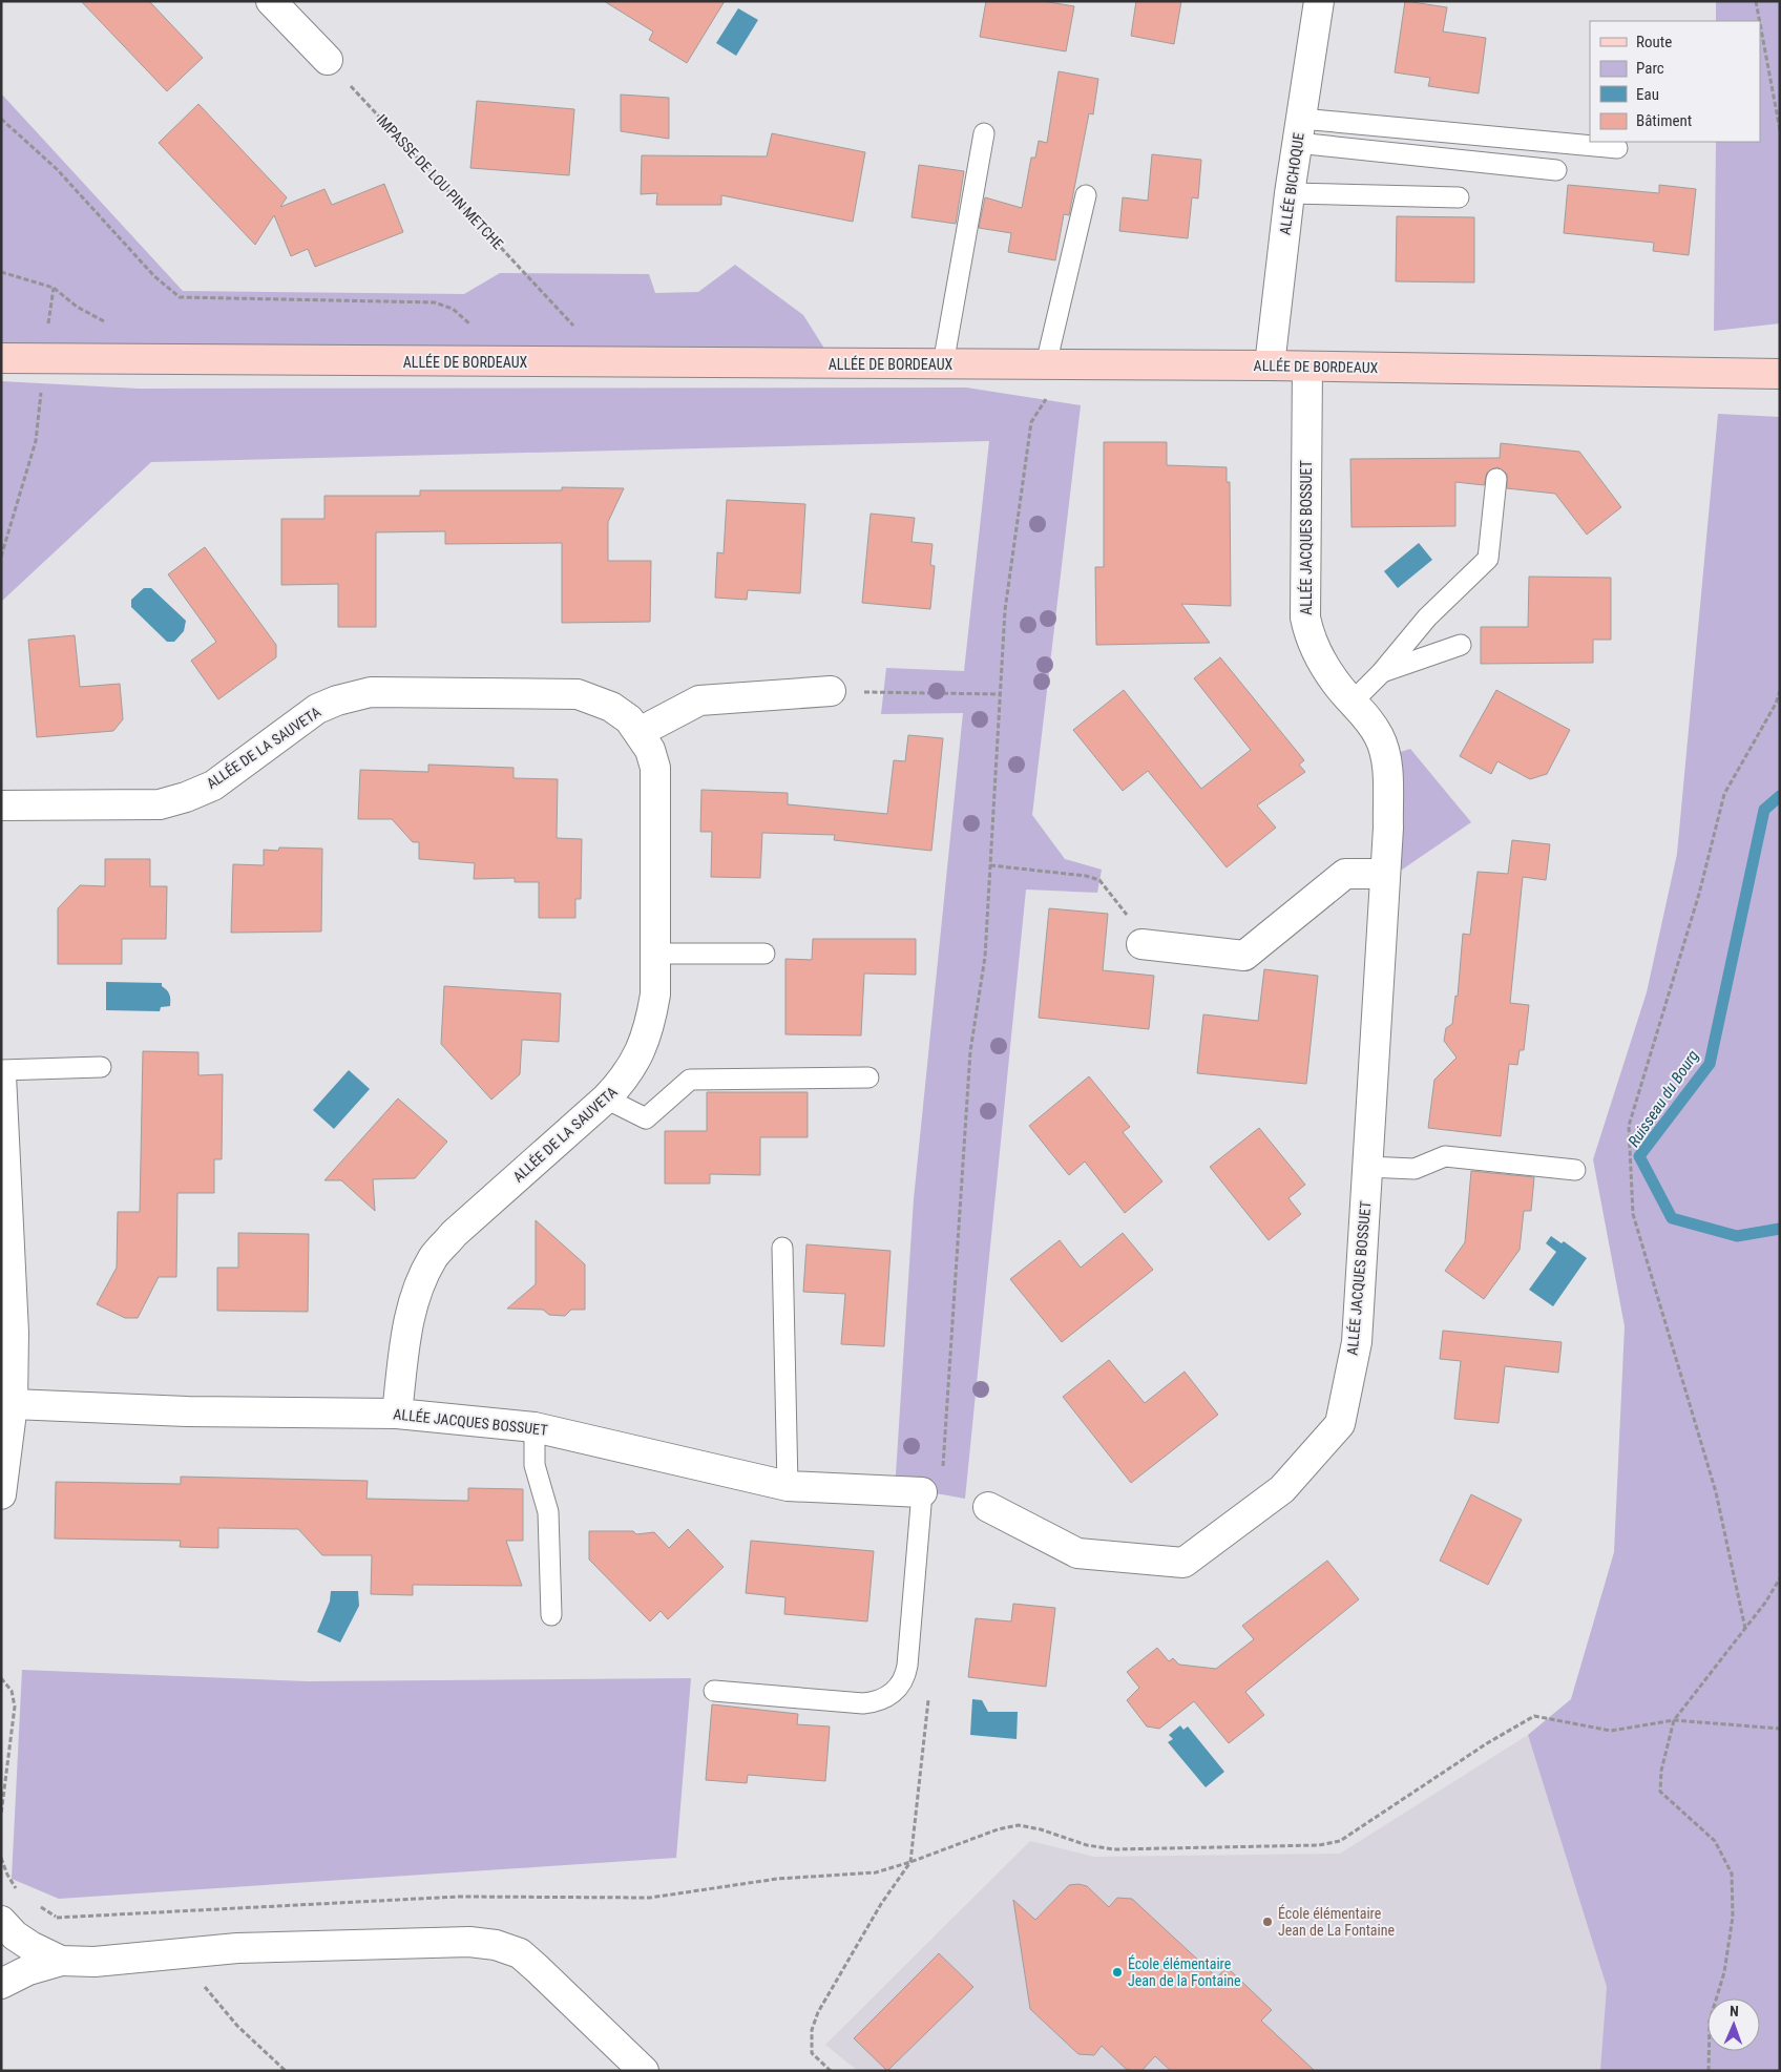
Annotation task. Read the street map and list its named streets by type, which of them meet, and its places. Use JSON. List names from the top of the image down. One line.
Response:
{"streets":{"main road":["ALLÉE DE BORDEAUX"],"street":["ALLÉE BICHOQUE","ALLÉE JACQUES BOSSUET","ALLÉE DE LA SAUVETA"],"path":["IMPASSE DE LOU PIN METCHE"]},"crossings":[["IMPASSE DE LOU PIN METCHE","ALLÉE DE BORDEAUX"],["ALLÉE BICHOQUE","ALLÉE DE BORDEAUX"],["ALLÉE DE BORDEAUX","ALLÉE JACQUES BOSSUET"],["ALLÉE JACQUES BOSSUET","ALLÉE DE LA SAUVETA"]],"water":["Ruisseau du Bourg"],"places":["École élémentaire Jean de La Fontaine","École élémentaire Jean de la Fontaine"],"legend":["Route","Parc","Eau","Bâtiment"],"north":"top"}
